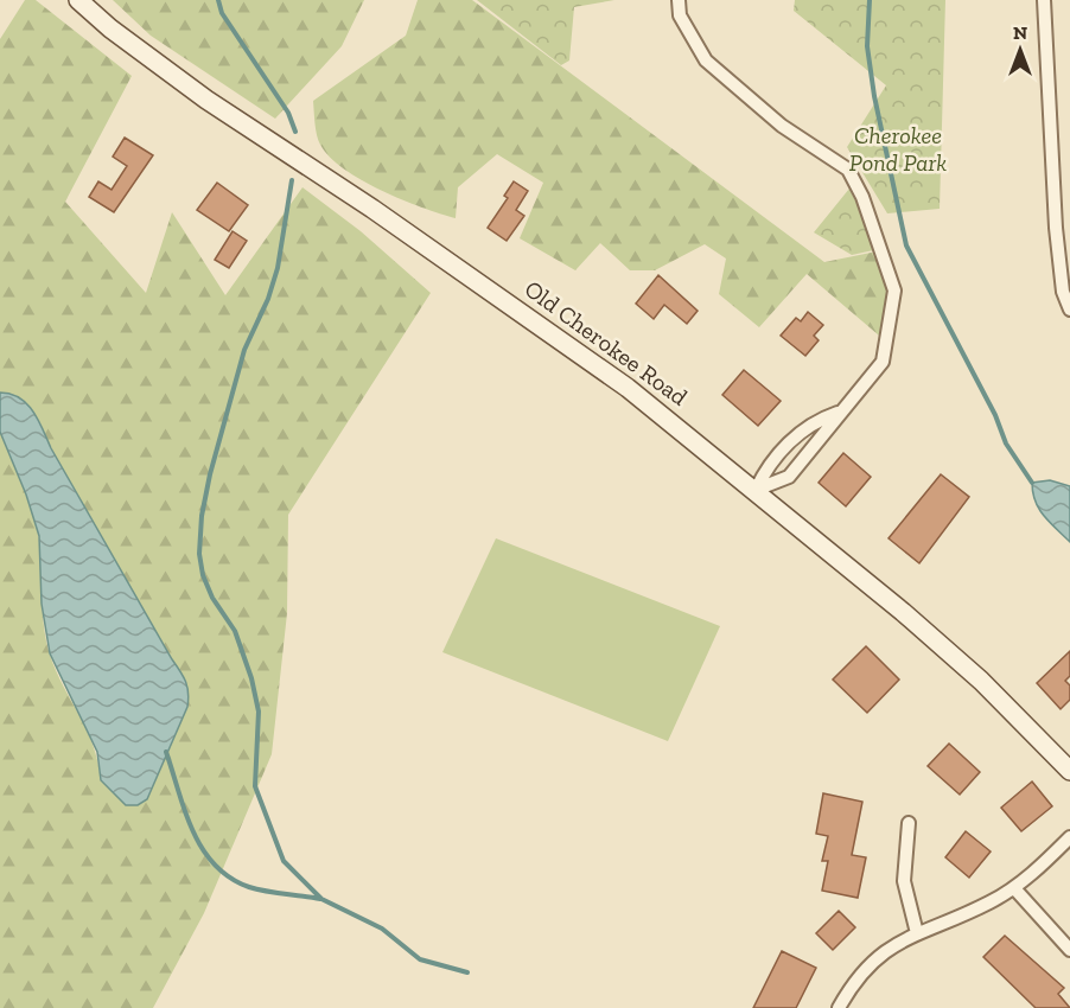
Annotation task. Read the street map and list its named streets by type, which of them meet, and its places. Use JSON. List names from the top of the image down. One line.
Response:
{"streets":{"street":["Old Cherokee Road"]},"parks":["Cherokee Pond Park"],"north":"top"}
